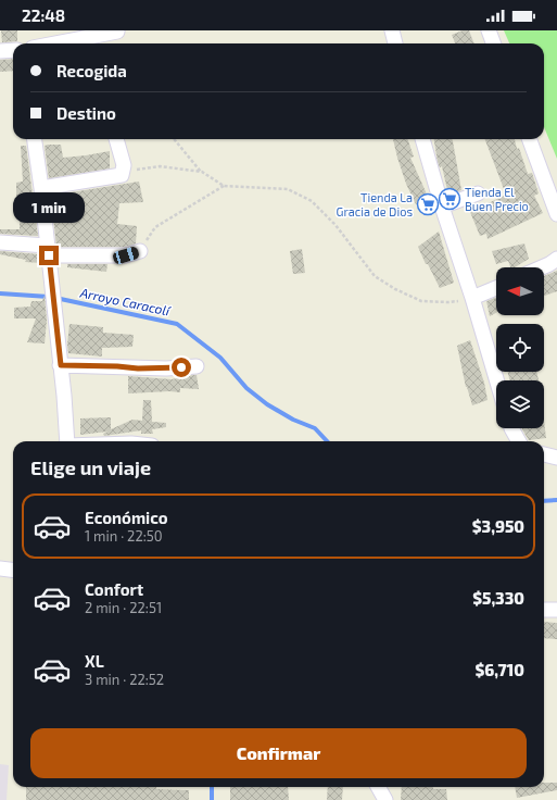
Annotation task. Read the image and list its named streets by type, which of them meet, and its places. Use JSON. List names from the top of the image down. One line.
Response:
{"water":["Arroyo Caracolí"],"places":{"supermarket":["Tienda El Buen Precio","Tienda La Gracia de Dios"]},"north":"left","page":{"status":"22:48","banner":["Recogida","Destino"],"bubble":"1 min","heading":"Elige un viaje","list":[{"name":"Económico","note":"1 min · 22:50","value":"$3,950"},{"name":"Confort","note":"2 min · 22:51","value":"$5,330"},{"name":"XL","note":"3 min · 22:52","value":"$6,710"}],"buttons":"Confirmar"}}
